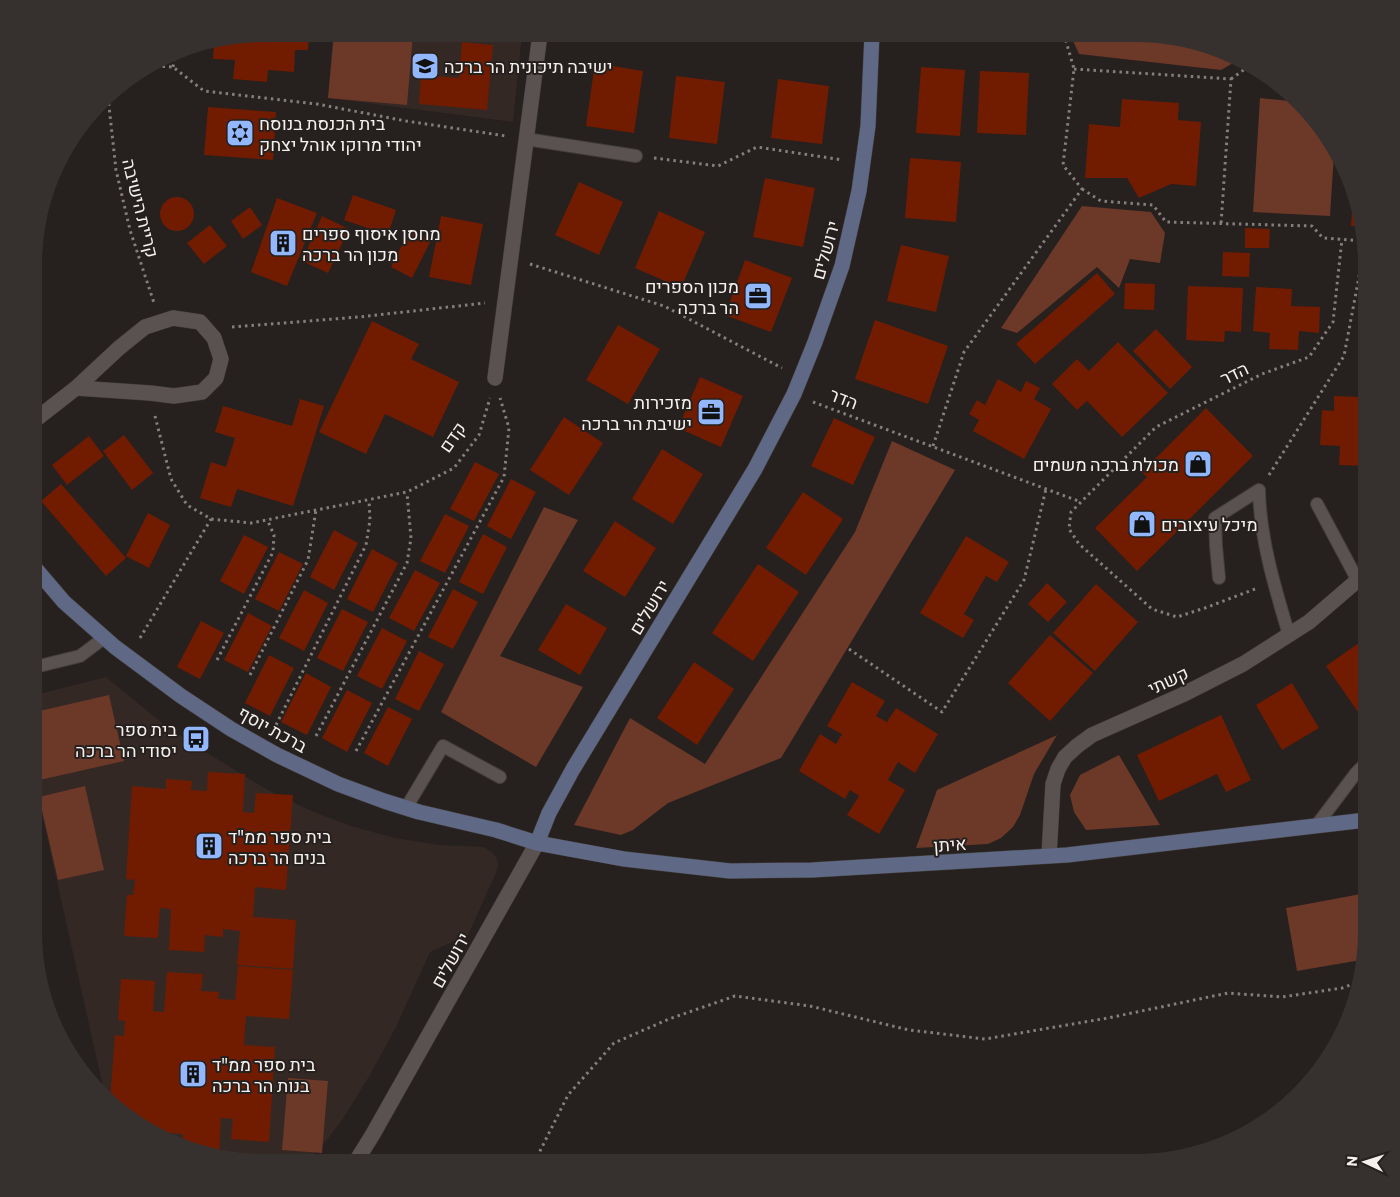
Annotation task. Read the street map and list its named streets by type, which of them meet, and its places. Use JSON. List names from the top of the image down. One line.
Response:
{"streets":{"street":["ירושלים","קשתי","ברכת יוסף","איתן"],"path":["קריית הישיבה","הדר","קדם"]},"crossings":[["ירושלים","הדר"],["ירושלים","ברכת יוסף"],["ירושלים","איתן"],["קשתי","איתן"],["ברכת יוסף","איתן"]],"places":{"school or university":["ישיבה תיכונית הר ברכה"],"synagogue":["בית הכנסת בנוסח יהודי מרוקו אוהל יצחק"],"building":["מחסן איסוף ספרים מכון הר ברכה","בית ספר ממ\"ד בנים הר ברכה","בית ספר ממ\"ד בנות הר ברכה"],"office":["מכון הספרים הר ברכה","מזכירות ישיבת הר ברכה"],"shop":["מכולת ברכה משמים","מיכל עיצובים"],"bus stop":["בית ספר יסודי הר ברכה"]},"north":"left"}
